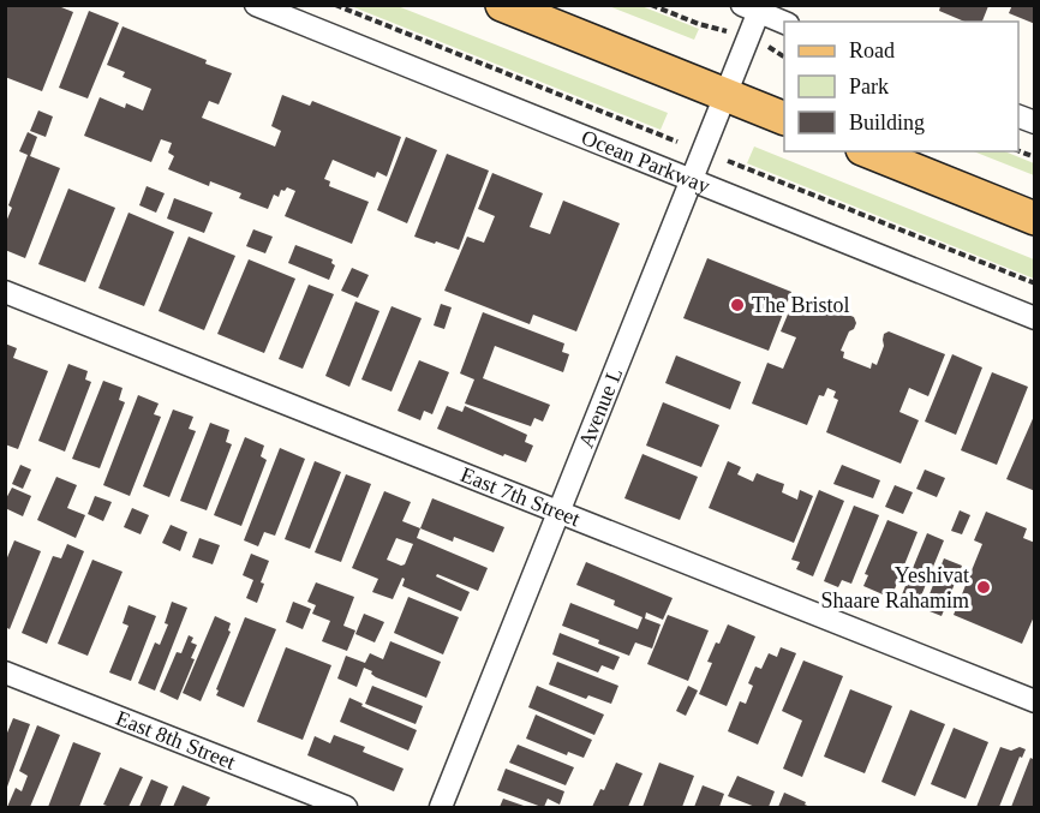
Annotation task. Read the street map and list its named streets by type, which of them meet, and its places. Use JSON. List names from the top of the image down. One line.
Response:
{"streets":{"street":["Ocean Parkway","Avenue L","East 7th Street","East 8th Street"]},"crossings":[["Ocean Parkway","Avenue L"],["Avenue L","East 7th Street"]],"places":["The Bristol","Yeshivat Shaare Rahamim"],"legend":["Road","Park","Building"]}
